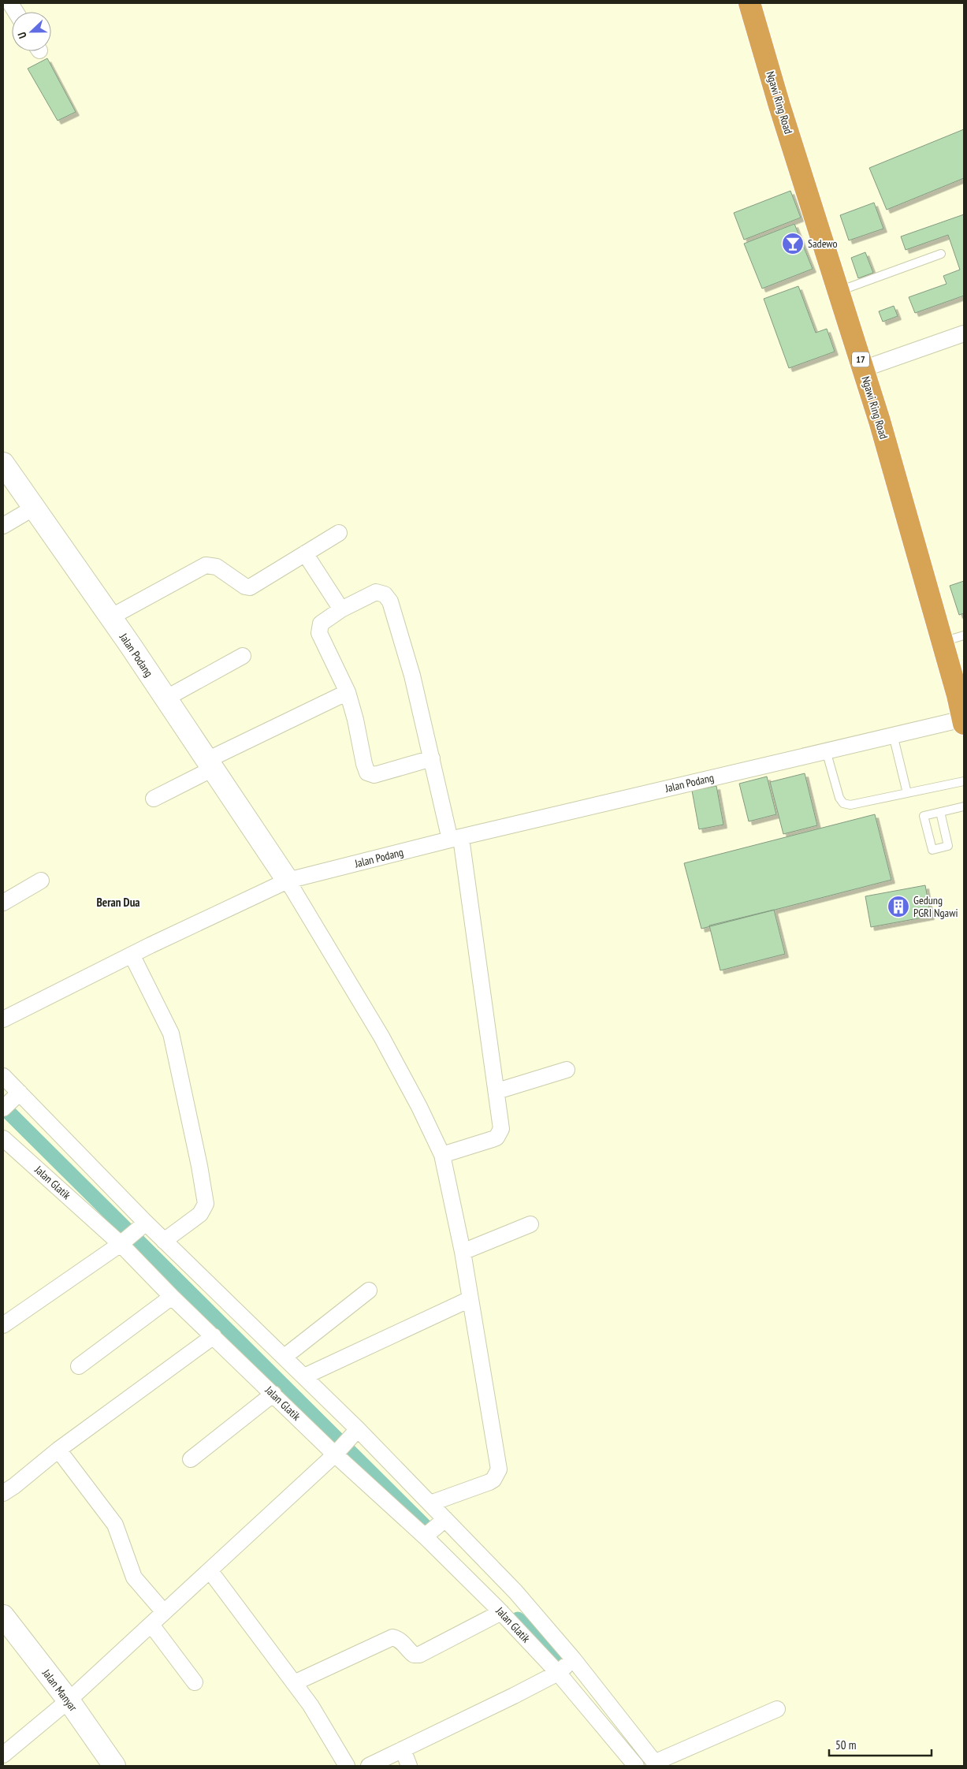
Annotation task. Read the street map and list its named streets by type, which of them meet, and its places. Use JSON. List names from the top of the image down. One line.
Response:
{"streets":{"highway":["Ngawi Ring Road","17"],"street":["Jalan Podang","Jalan Glatik","Jalan Manyar"]},"crossings":[["Ngawi Ring Road","Jalan Podang"]],"districts":["Beran Dua"],"places":{"bar":["Sadewo"],"building":["Gedung PGRI Ngawi"]},"scale_bar":"50 m","north":"left"}
